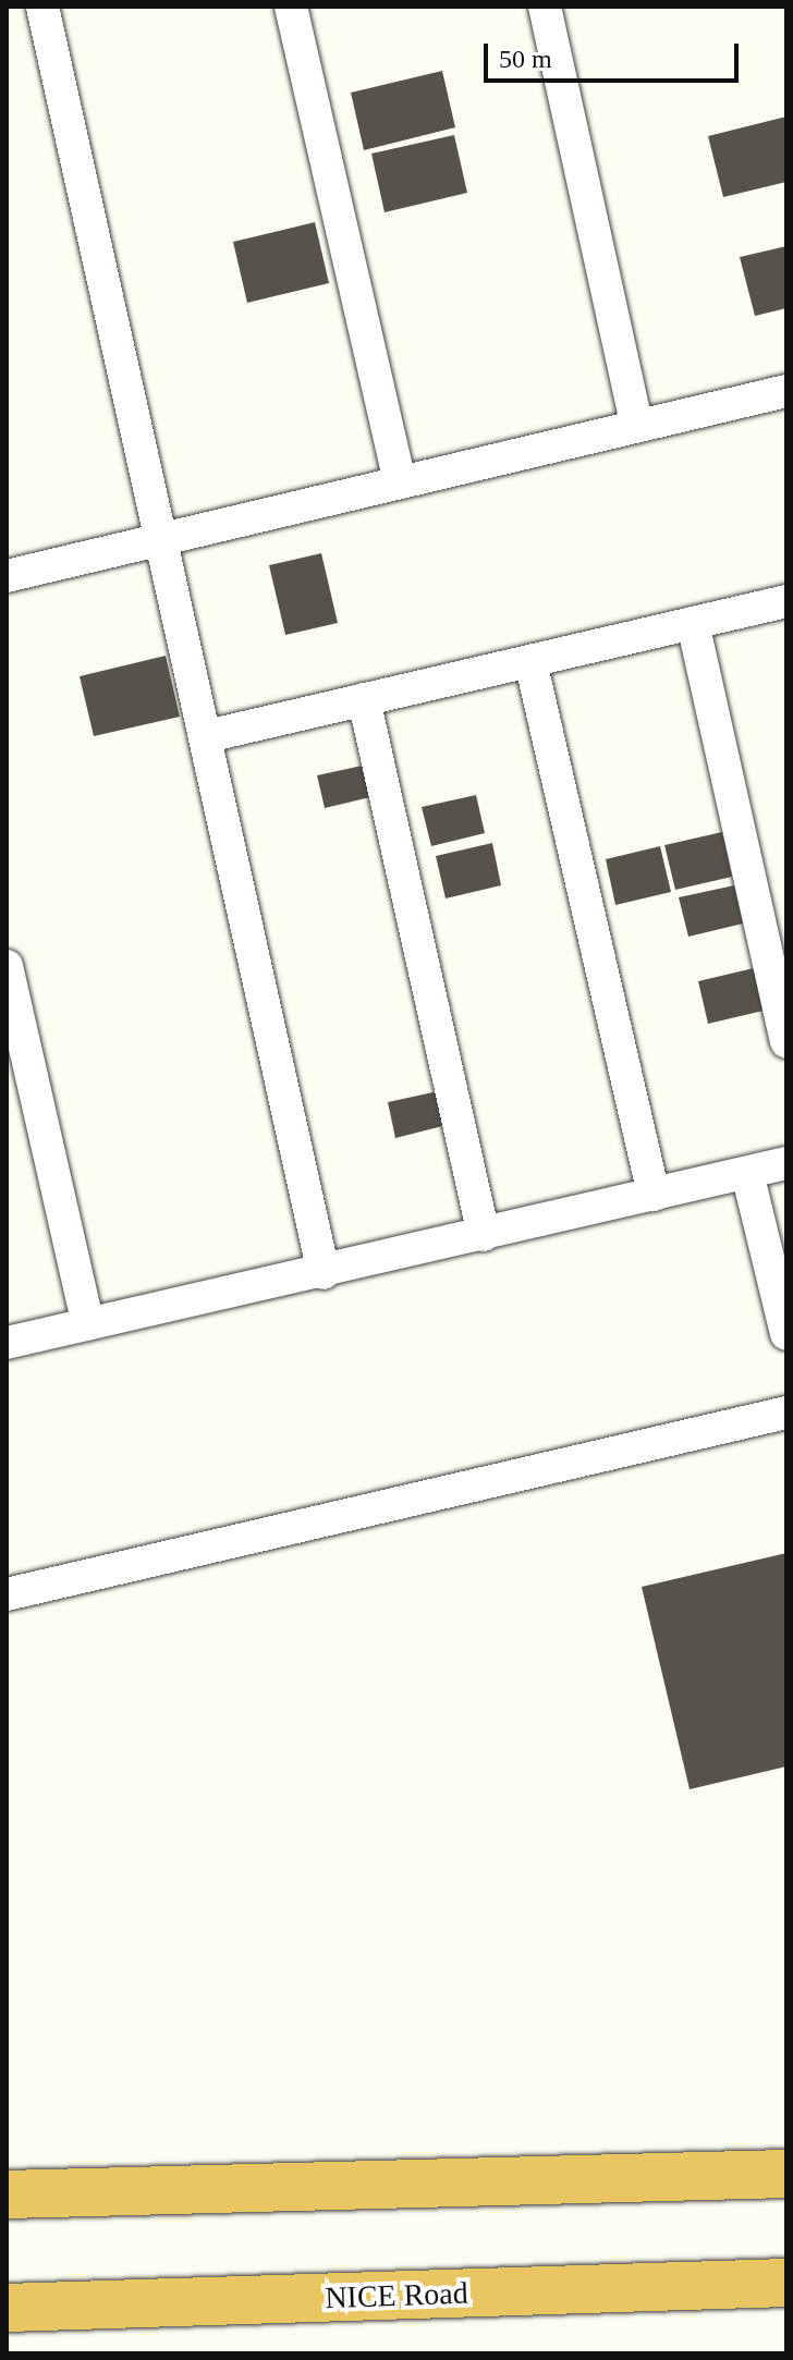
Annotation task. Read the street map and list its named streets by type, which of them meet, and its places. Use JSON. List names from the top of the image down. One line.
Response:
{"streets":{"highway":["NICE Road"]},"scale_bar":"50 m"}
